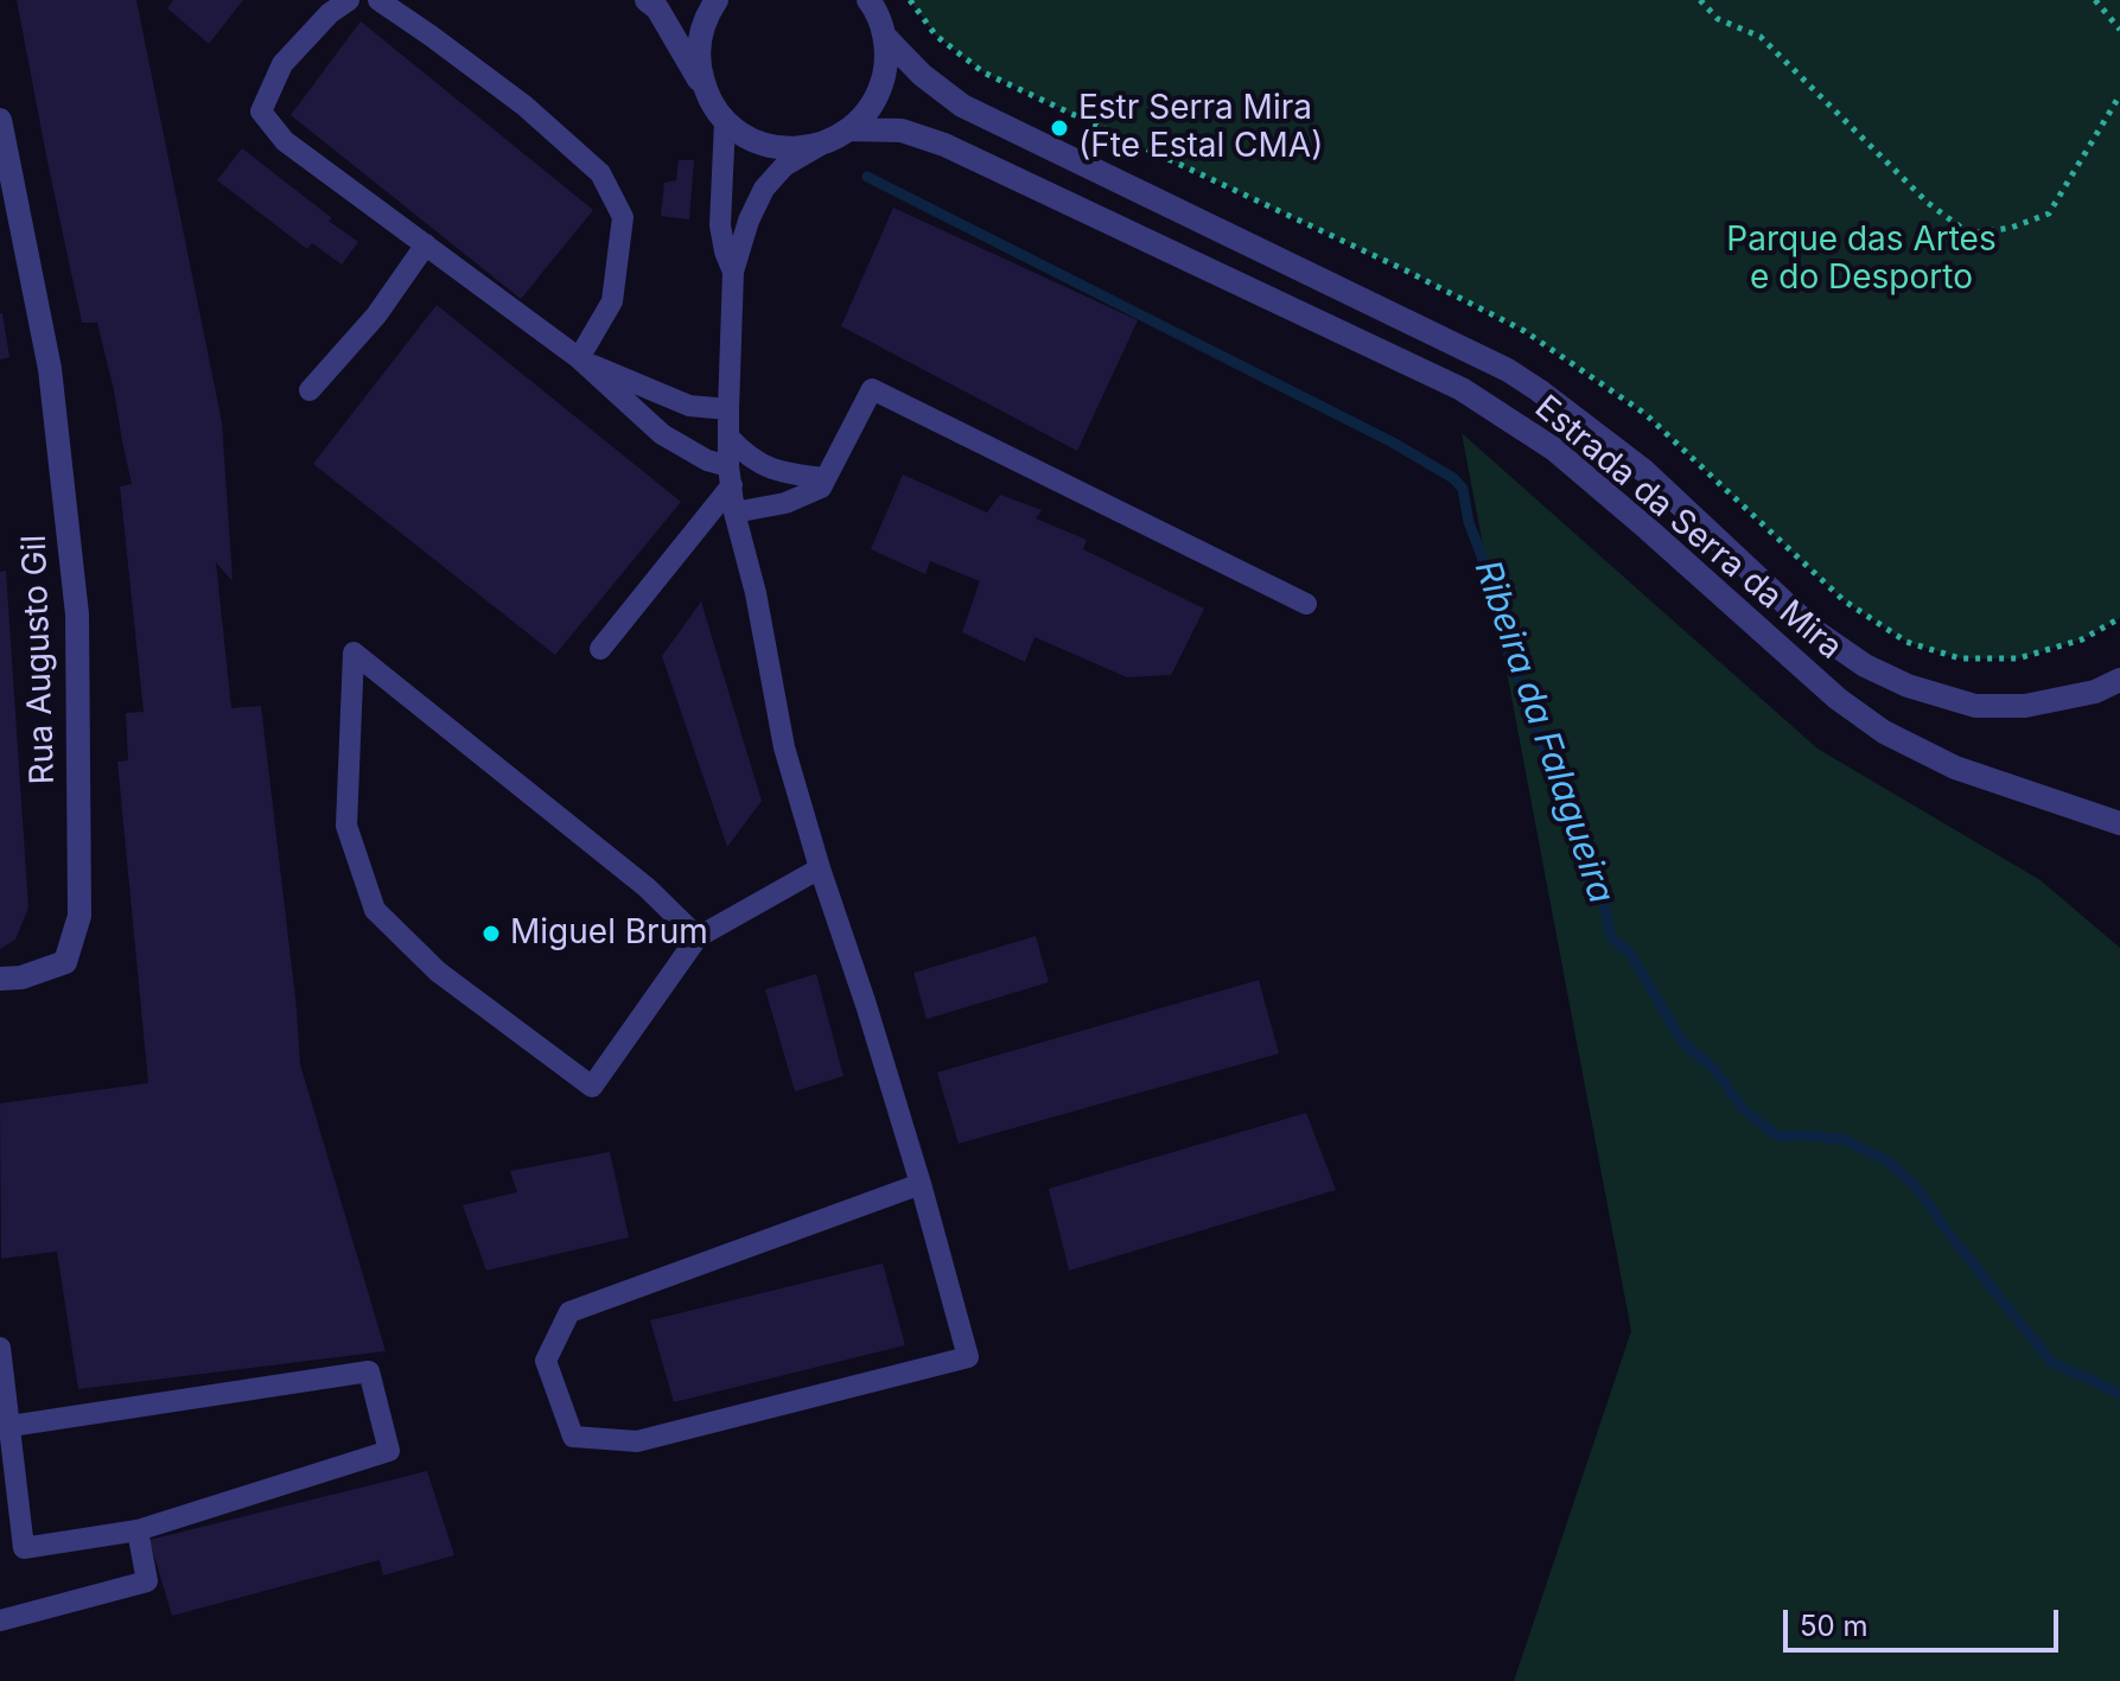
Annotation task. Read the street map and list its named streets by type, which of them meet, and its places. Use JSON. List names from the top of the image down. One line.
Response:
{"streets":{"street":["Estrada da Serra da Mira","Rua Augusto Gil"]},"water":["Ribeira da Falagueira"],"parks":["Parque das Artes e do Desporto"],"places":["Estr Serra Mira (Fte Estal CMA)","Miguel Brum"],"scale_bar":"50 m"}
